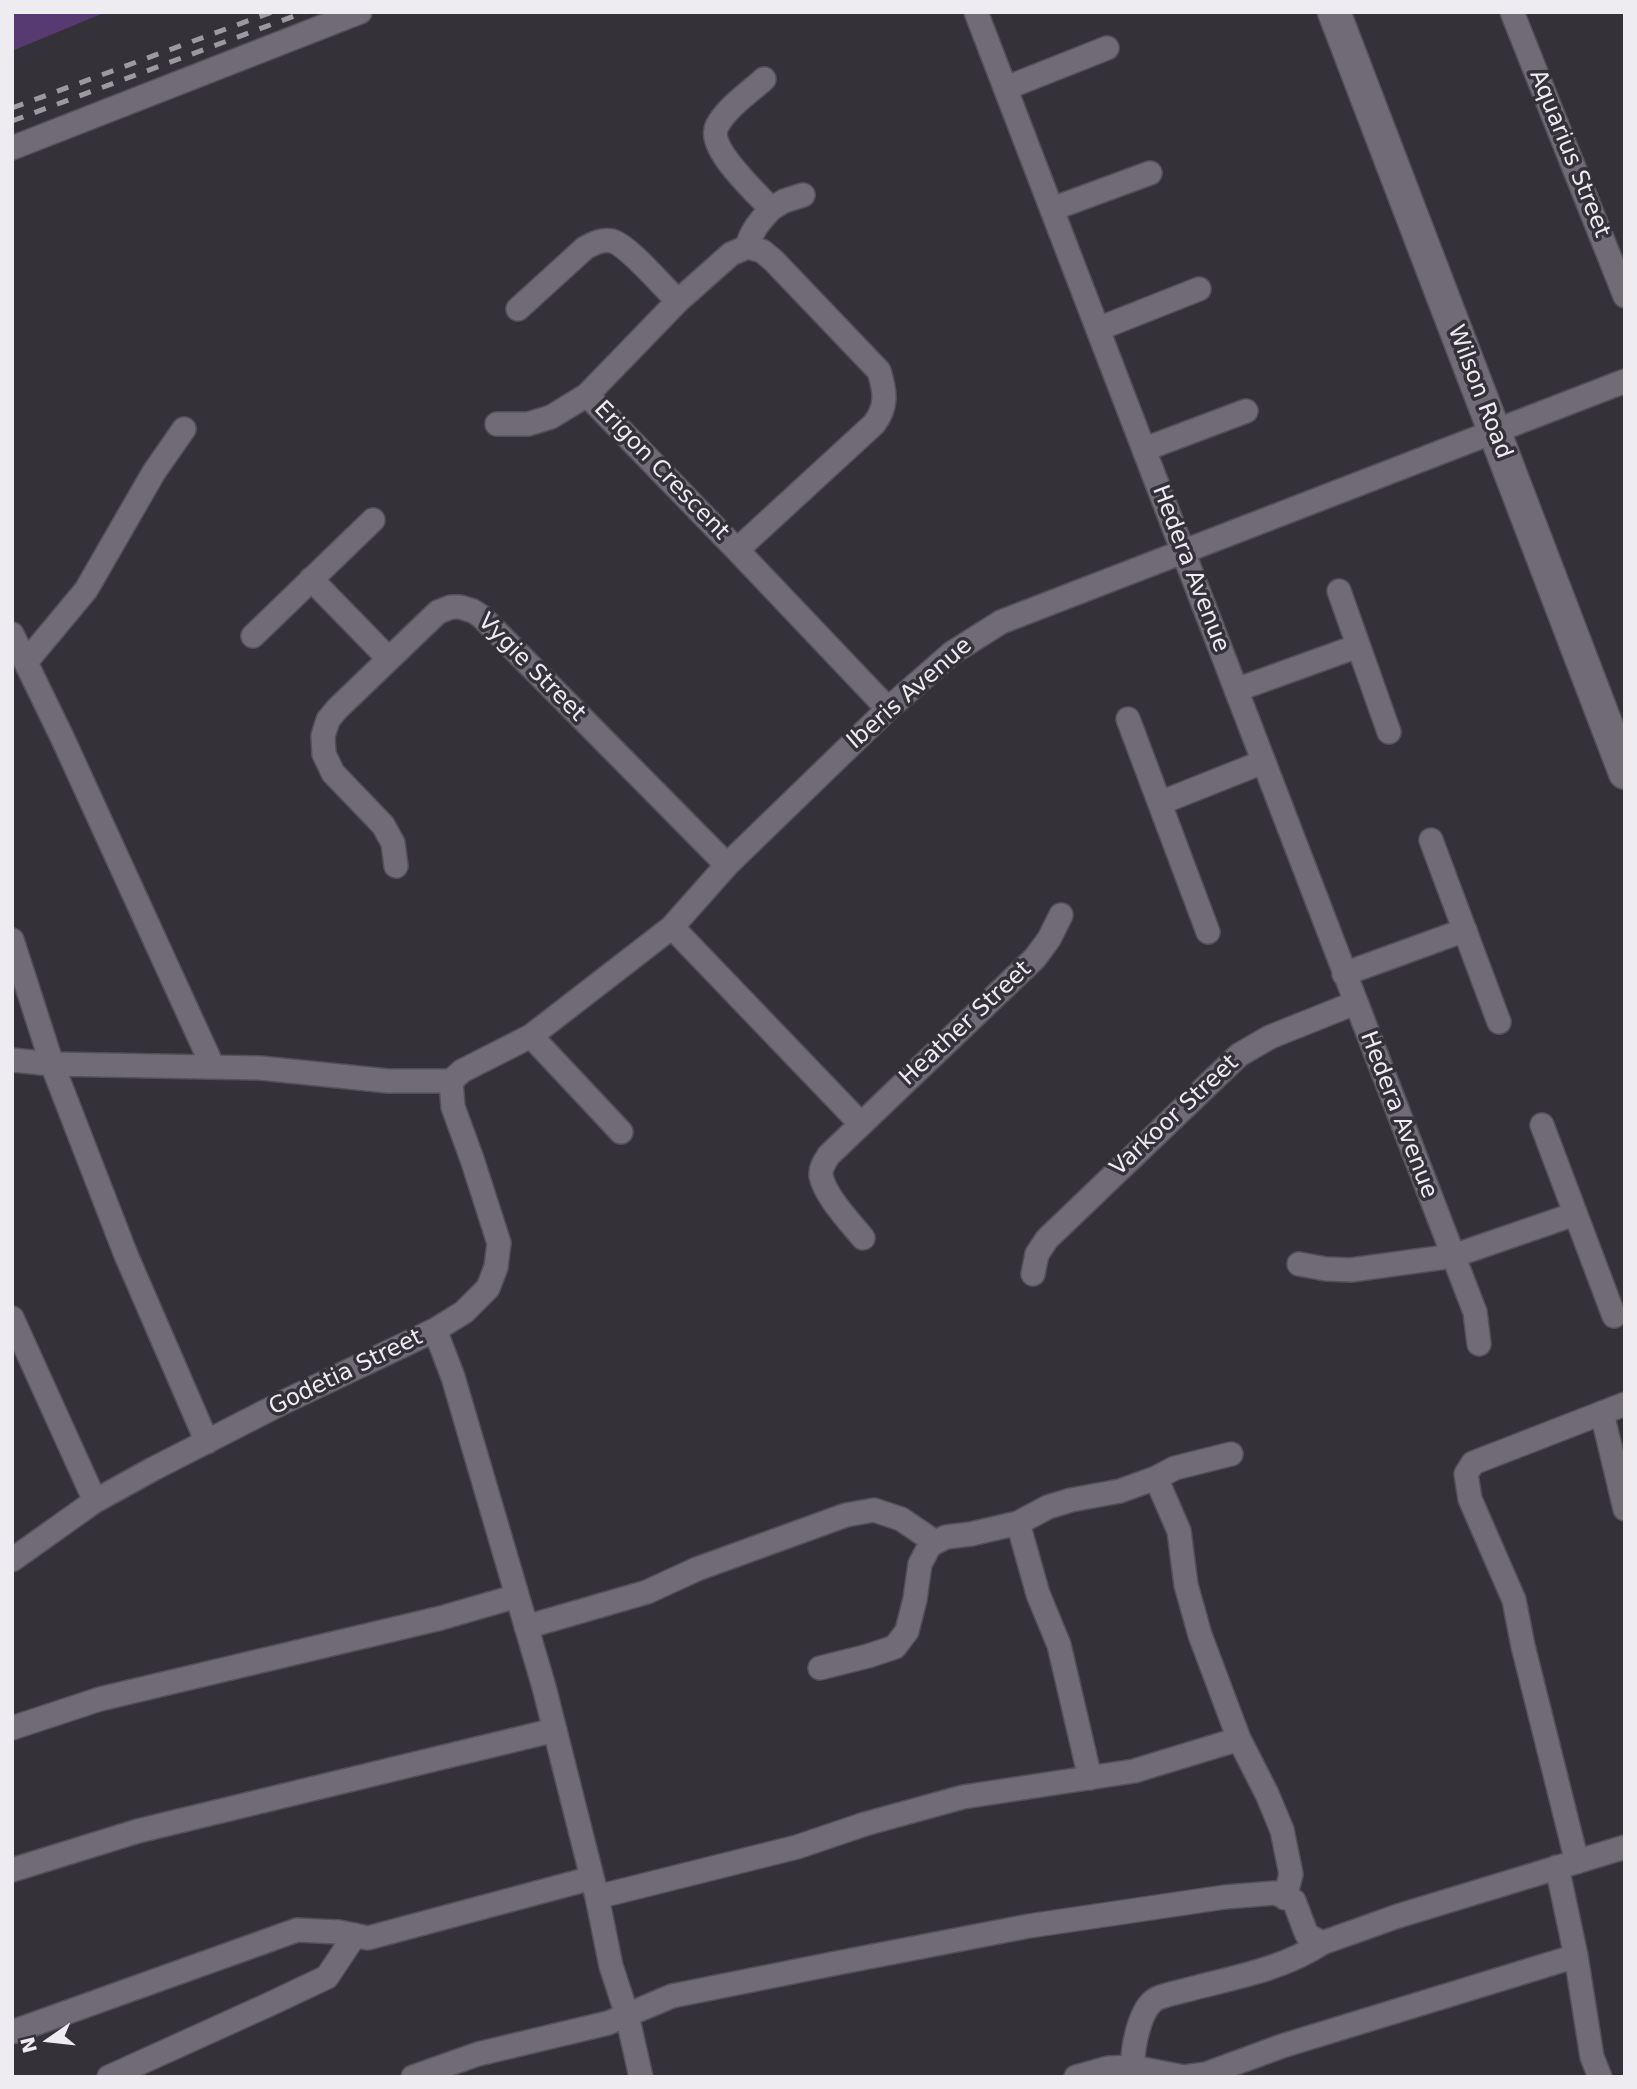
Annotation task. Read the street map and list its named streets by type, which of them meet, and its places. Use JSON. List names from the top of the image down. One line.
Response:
{"streets":{"street":["Aquarius Street","Wilson Road","Erigon Crescent","Hedera Avenue","Vygie Street","Iberis Avenue","Heather Street","Varkoor Street","Godetia Street"]},"crossings":[["Wilson Road","Iberis Avenue"],["Erigon Crescent","Iberis Avenue"],["Hedera Avenue","Iberis Avenue"],["Hedera Avenue","Varkoor Street"],["Vygie Street","Iberis Avenue"],["Iberis Avenue","Godetia Street"]],"north":"left"}
